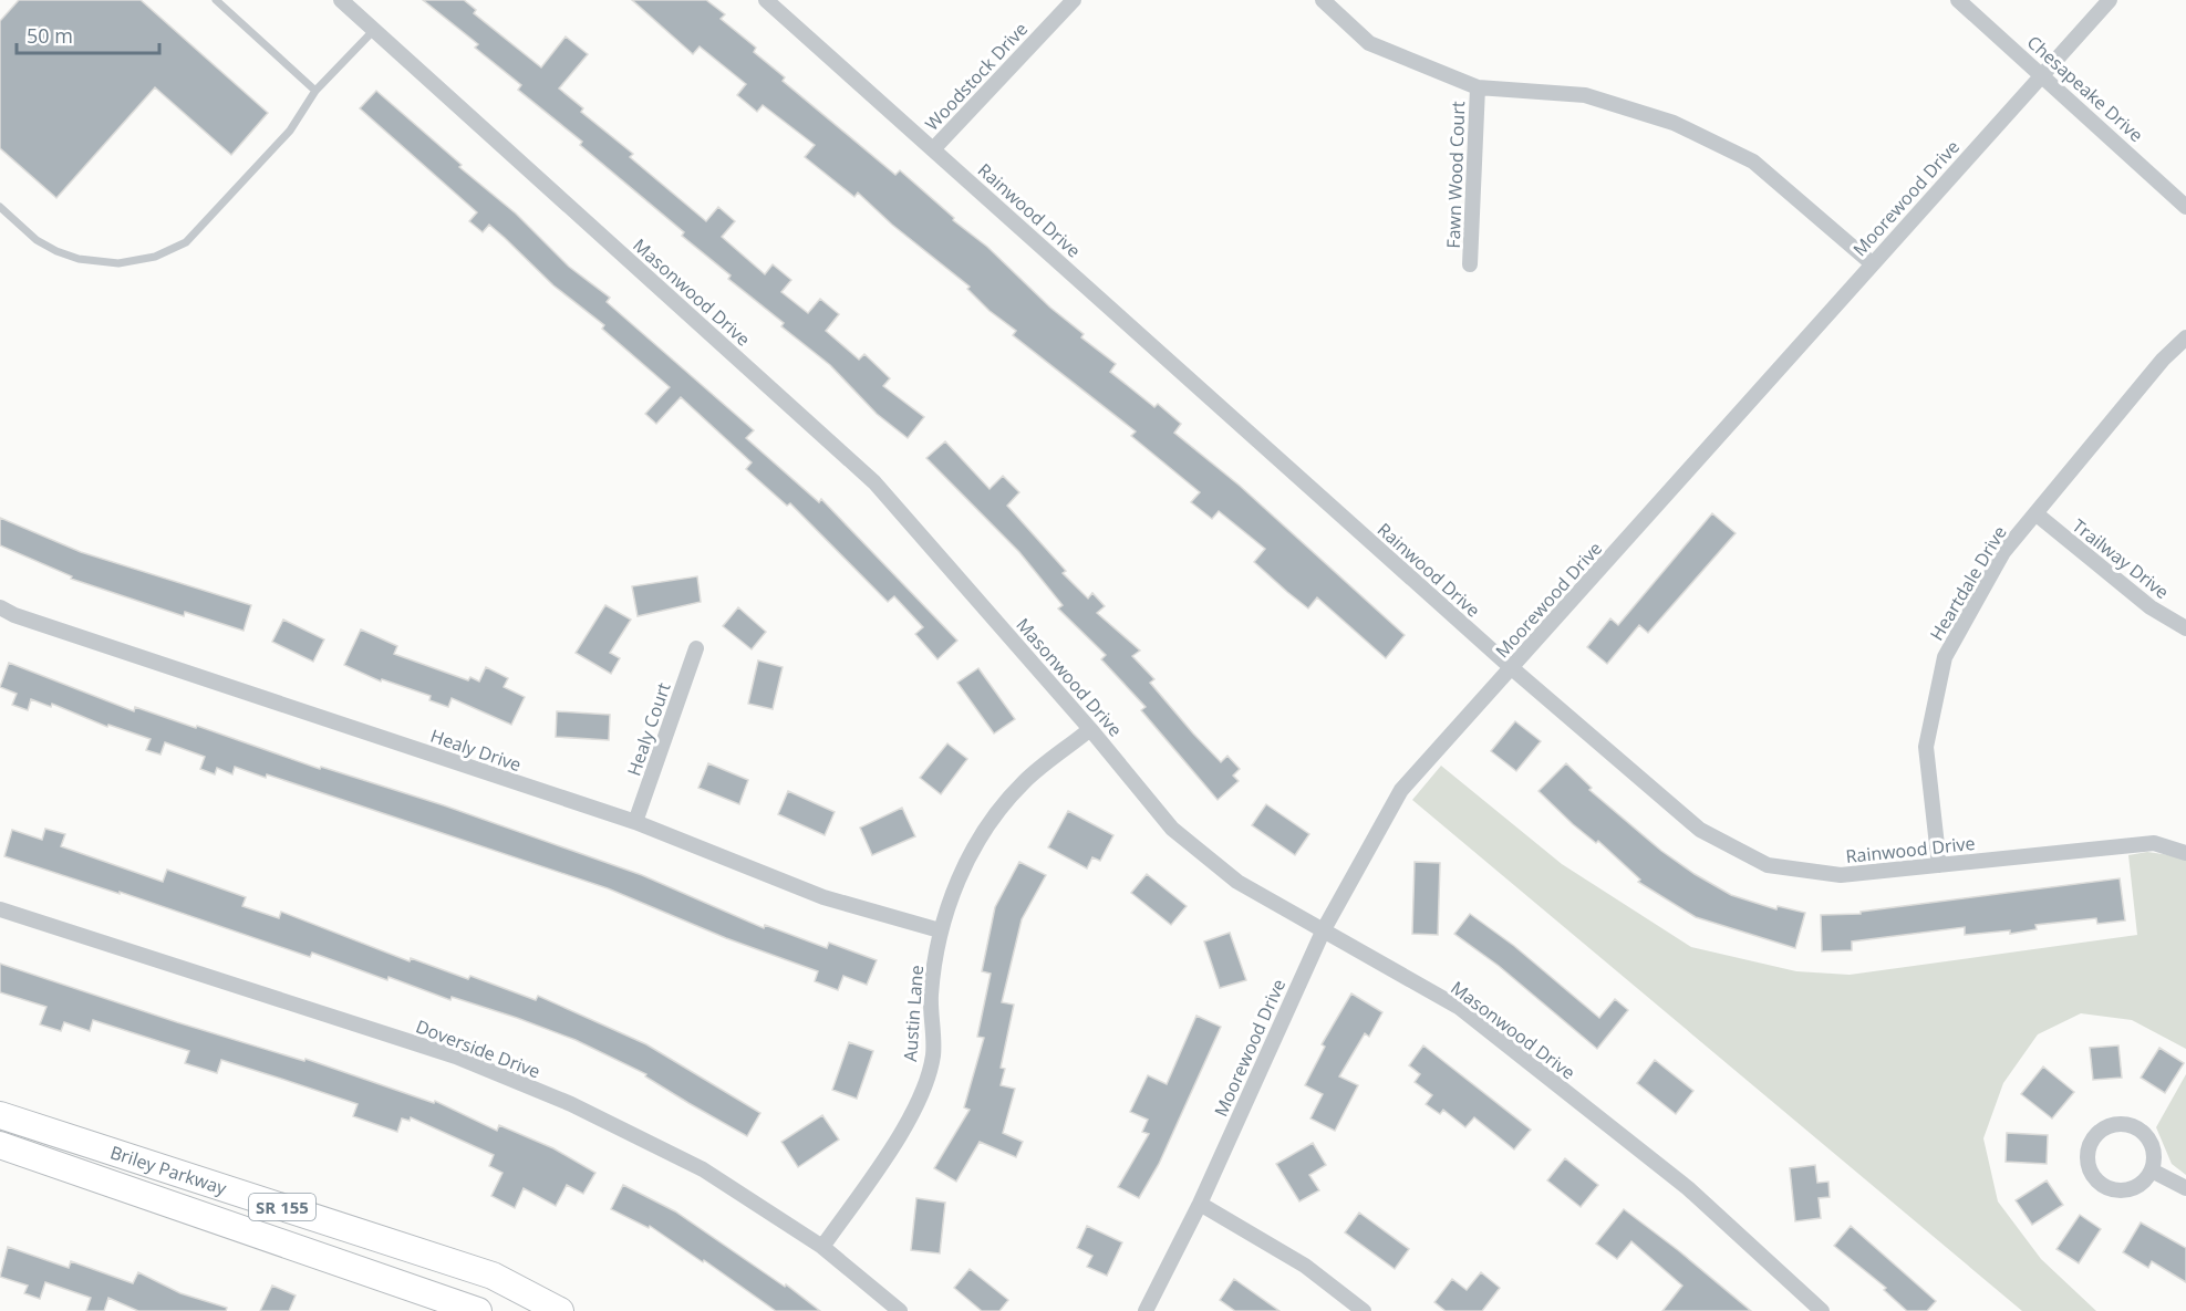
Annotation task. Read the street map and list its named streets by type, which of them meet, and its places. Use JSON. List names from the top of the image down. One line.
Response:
{"streets":{"highway":["Briley Parkway","SR 155"],"street":["Woodstock Drive","Chesapeake Drive","Fawn Wood Court","Moorewood Drive","Rainwood Drive","Masonwood Drive","Trailway Drive","Heartdale Drive","Healy Court","Healy Drive","Austin Lane","Doverside Drive"]},"crossings":[["Woodstock Drive","Rainwood Drive"],["Chesapeake Drive","Moorewood Drive"],["Moorewood Drive","Rainwood Drive"],["Moorewood Drive","Masonwood Drive"],["Rainwood Drive","Heartdale Drive"],["Masonwood Drive","Austin Lane"],["Trailway Drive","Heartdale Drive"],["Healy Court","Healy Drive"],["Healy Drive","Austin Lane"],["Austin Lane","Doverside Drive"]],"scale_bar":"50 m"}
